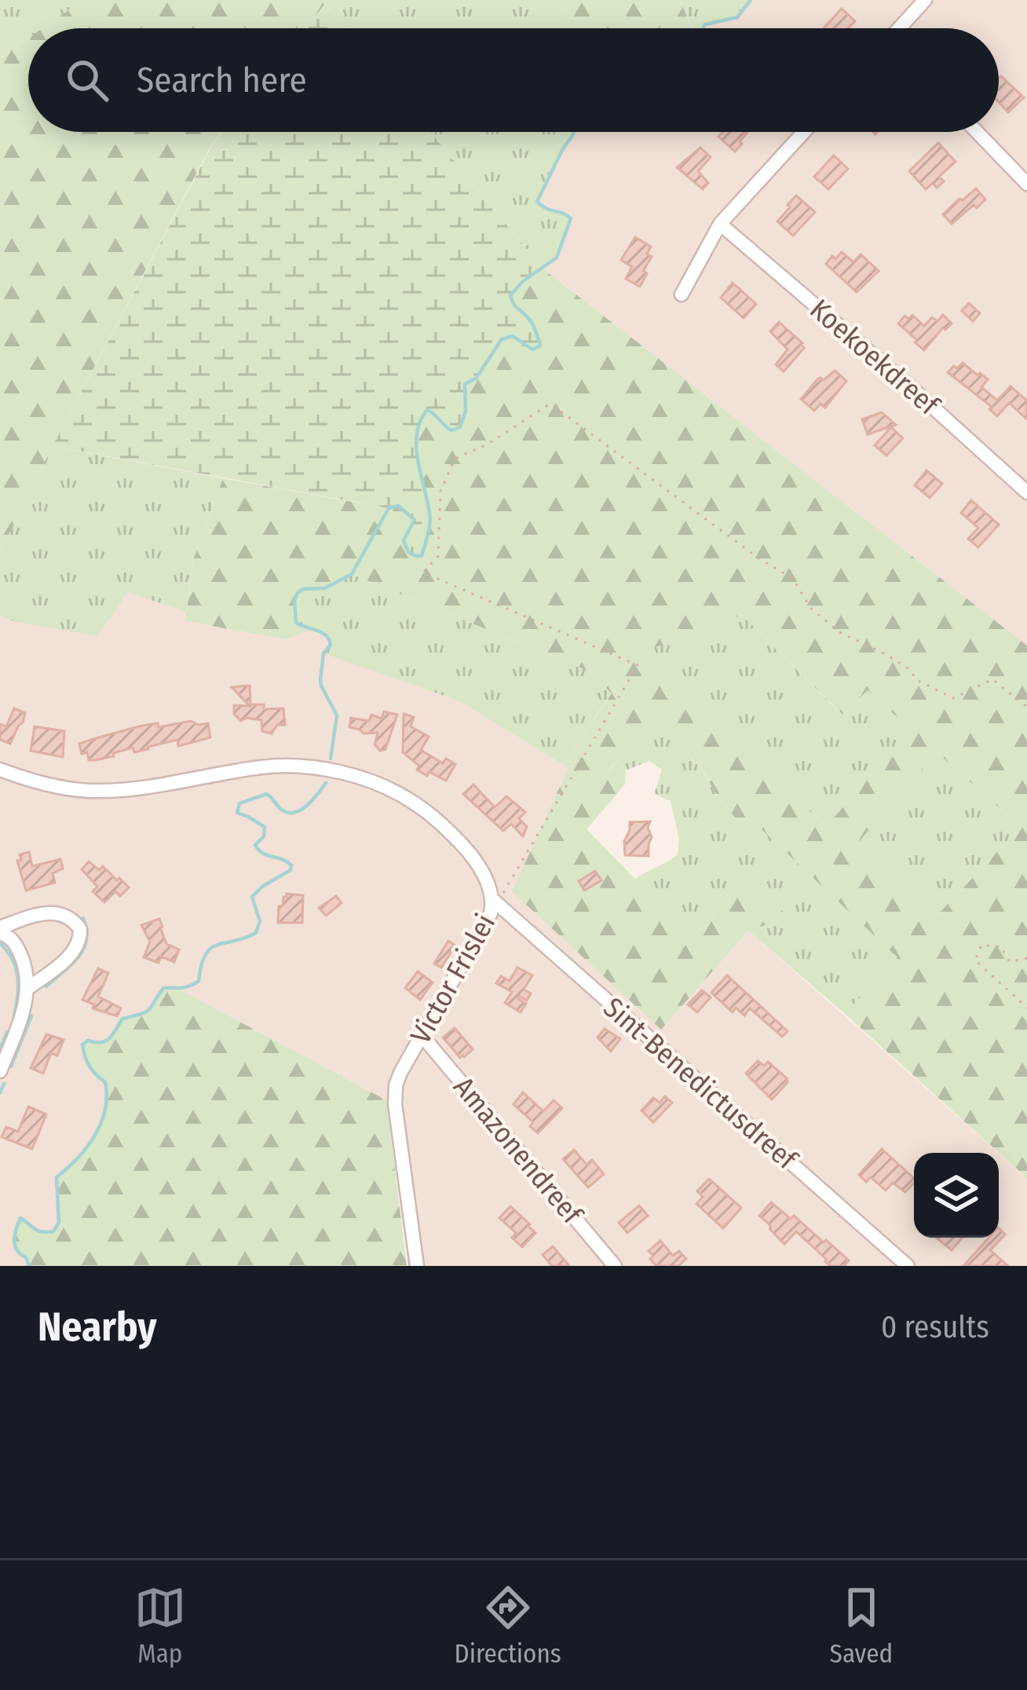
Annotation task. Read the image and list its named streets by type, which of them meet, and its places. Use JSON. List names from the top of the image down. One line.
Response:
{"streets":{"street":["Koekoekdreef","Victor Frislei","Sint-Benedictusdreef","Amazonendreef"]},"crossings":[["Victor Frislei","Sint-Benedictusdreef"],["Victor Frislei","Amazonendreef"]],"page":{"search":"Search here","heading":["Nearby","0 results"],"nav":["Map","Directions","Saved"]}}
